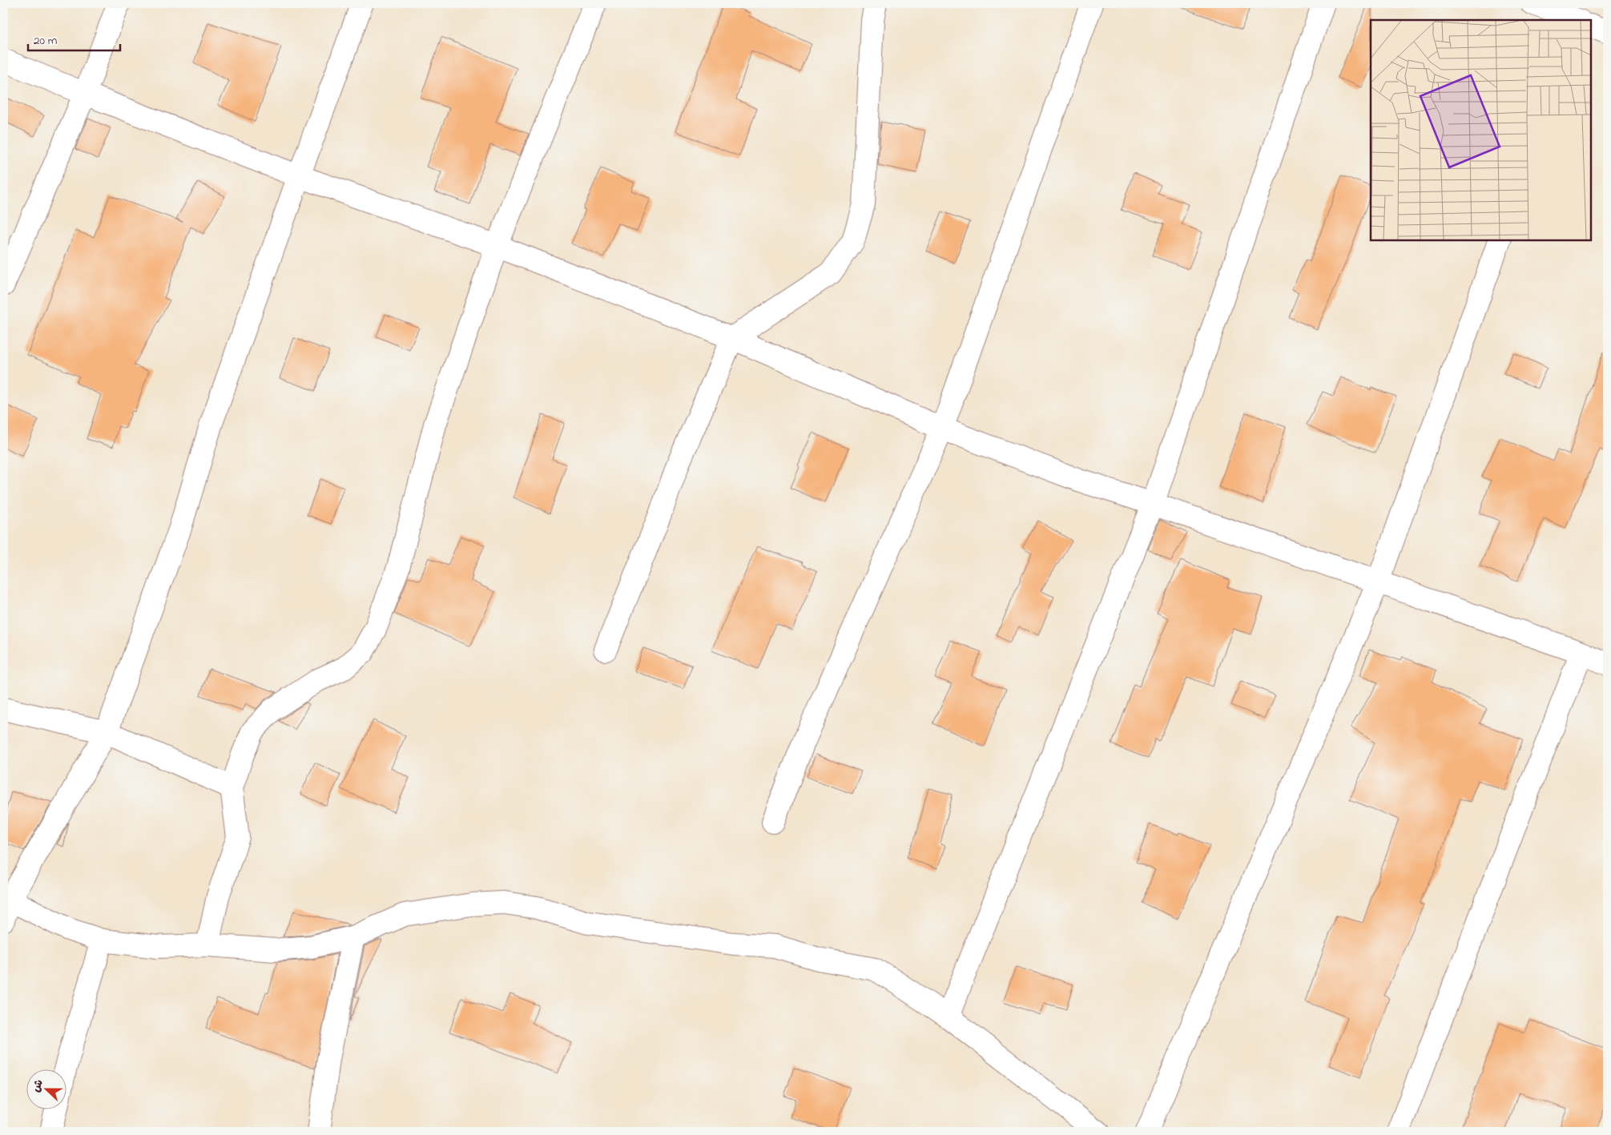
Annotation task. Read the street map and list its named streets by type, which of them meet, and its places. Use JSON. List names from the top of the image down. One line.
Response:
{"scale_bar":"20 m","north":"left"}
